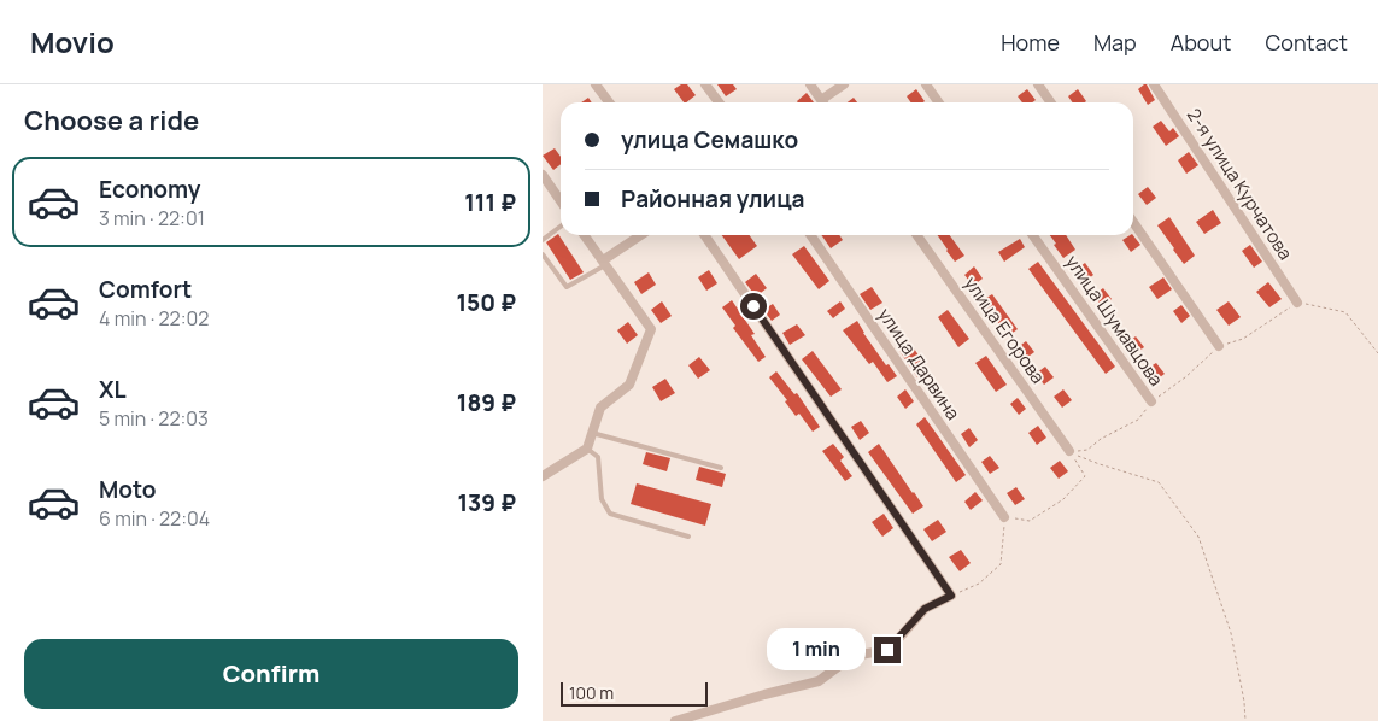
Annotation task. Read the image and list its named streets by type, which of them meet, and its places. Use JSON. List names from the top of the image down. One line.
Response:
{"streets":{"street":["2-я улица Курчатова","улица Шумавцова","улица Егорова","улица Дарвина"]},"scale_bar":"100 m","page":{"header":"Movio","nav":["Home","Map","About","Contact"],"heading":"Choose a ride","banner":["улица Семашко","Районная улица"],"list":[{"name":"Economy","note":"3 min · 22:01","value":"111 ₽"},{"name":"Comfort","note":"4 min · 22:02","value":"150 ₽"},{"name":"XL","note":"5 min · 22:03","value":"189 ₽"},{"name":"Moto","note":"6 min · 22:04","value":"139 ₽"}],"buttons":"Confirm","bubble":"1 min","scale":"100 m"}}
